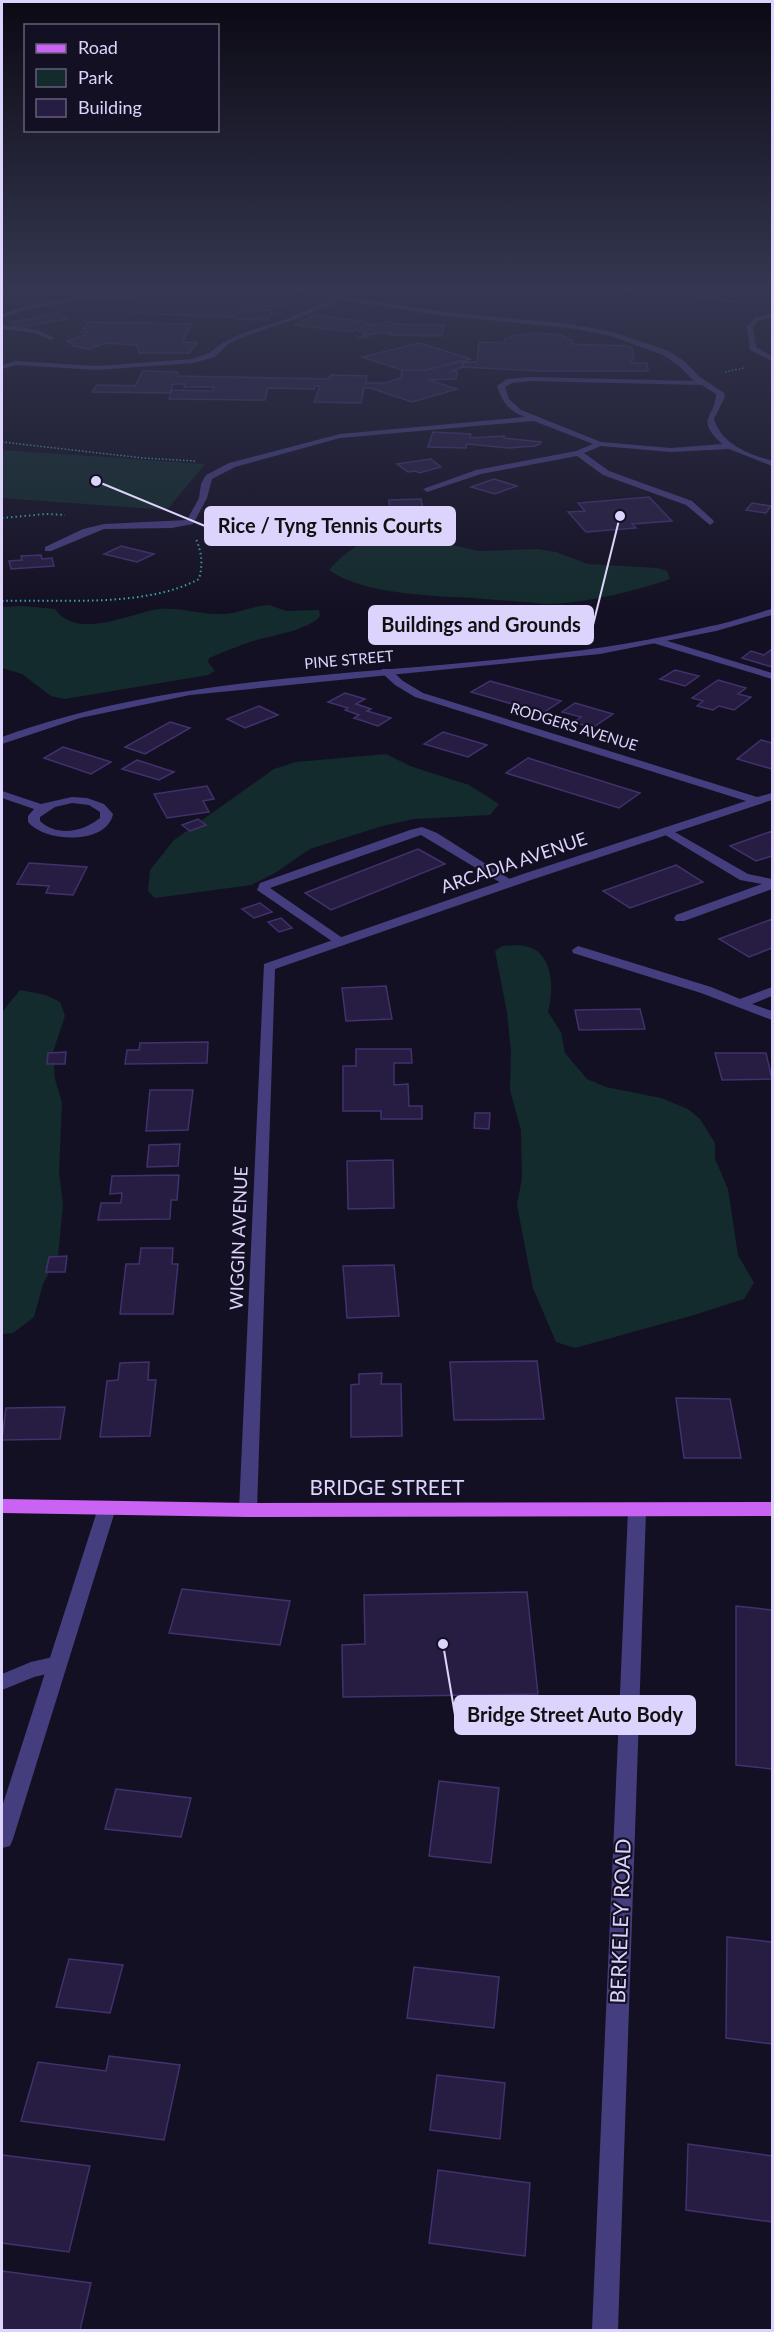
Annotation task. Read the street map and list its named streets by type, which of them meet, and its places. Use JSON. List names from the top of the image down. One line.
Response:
{"streets":{"main road":["BRIDGE STREET"],"street":["PINE STREET","RODGERS AVENUE","ARCADIA AVENUE","WIGGIN AVENUE","BERKELEY ROAD"]},"crossings":[["PINE STREET","RODGERS AVENUE"],["RODGERS AVENUE","ARCADIA AVENUE"],["ARCADIA AVENUE","WIGGIN AVENUE"],["WIGGIN AVENUE","BRIDGE STREET"],["BRIDGE STREET","BERKELEY ROAD"]],"places":["Rice / Tyng Tennis Courts","Buildings and Grounds","Bridge Street Auto Body"],"legend":["Road","Park","Building"]}
